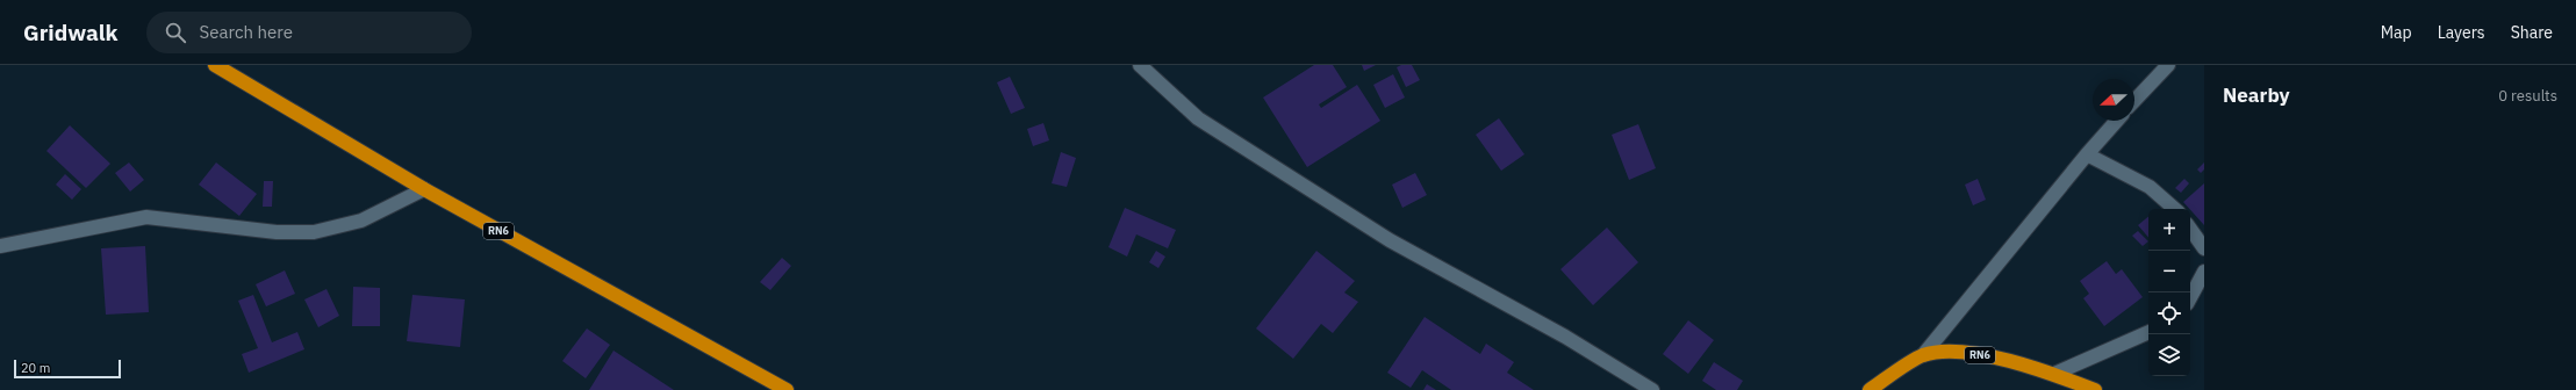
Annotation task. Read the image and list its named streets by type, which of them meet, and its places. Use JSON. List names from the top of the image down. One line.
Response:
{"streets":{"highway":["RN6"]},"scale_bar":"20 m","north":"left","page":{"header":"Gridwalk","search":"Search here","nav":["Map","Layers","Share"],"heading":["Nearby","0 results"],"map_buttons":["+","−"],"scale":"20 m"}}
